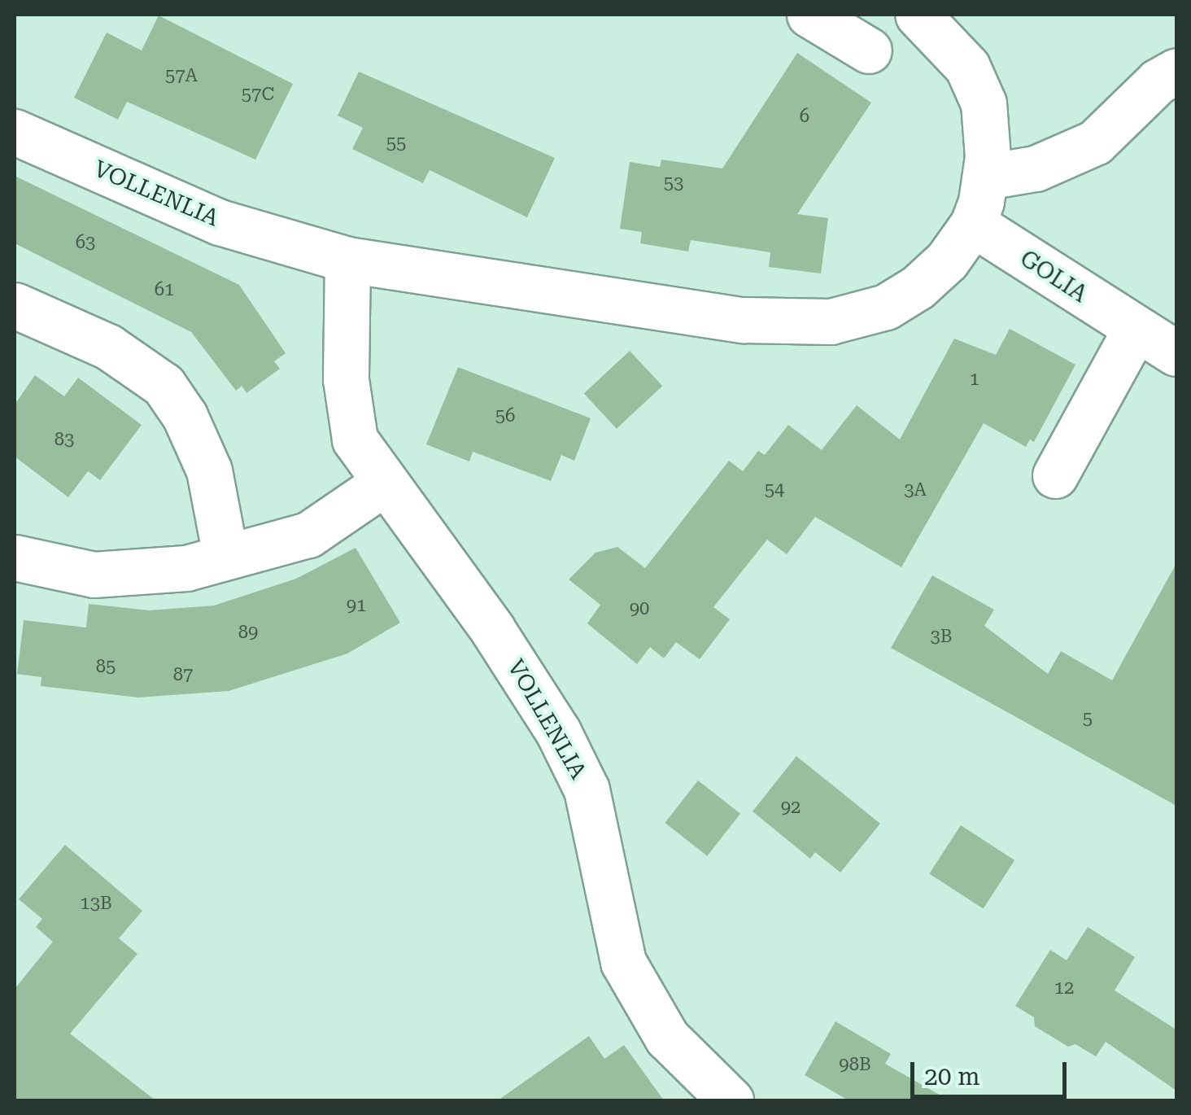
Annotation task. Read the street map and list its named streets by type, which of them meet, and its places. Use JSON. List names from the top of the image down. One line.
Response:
{"streets":{"street":["VOLLENLIA","GOLIA"]},"crossings":[["VOLLENLIA","GOLIA"]],"house_numbers":["57A","57C","6","55","53","63","61","1","56","83","54","3A","91","90","89","3B","85","87","5","92","13B","12","98B"],"scale_bar":"20 m"}
